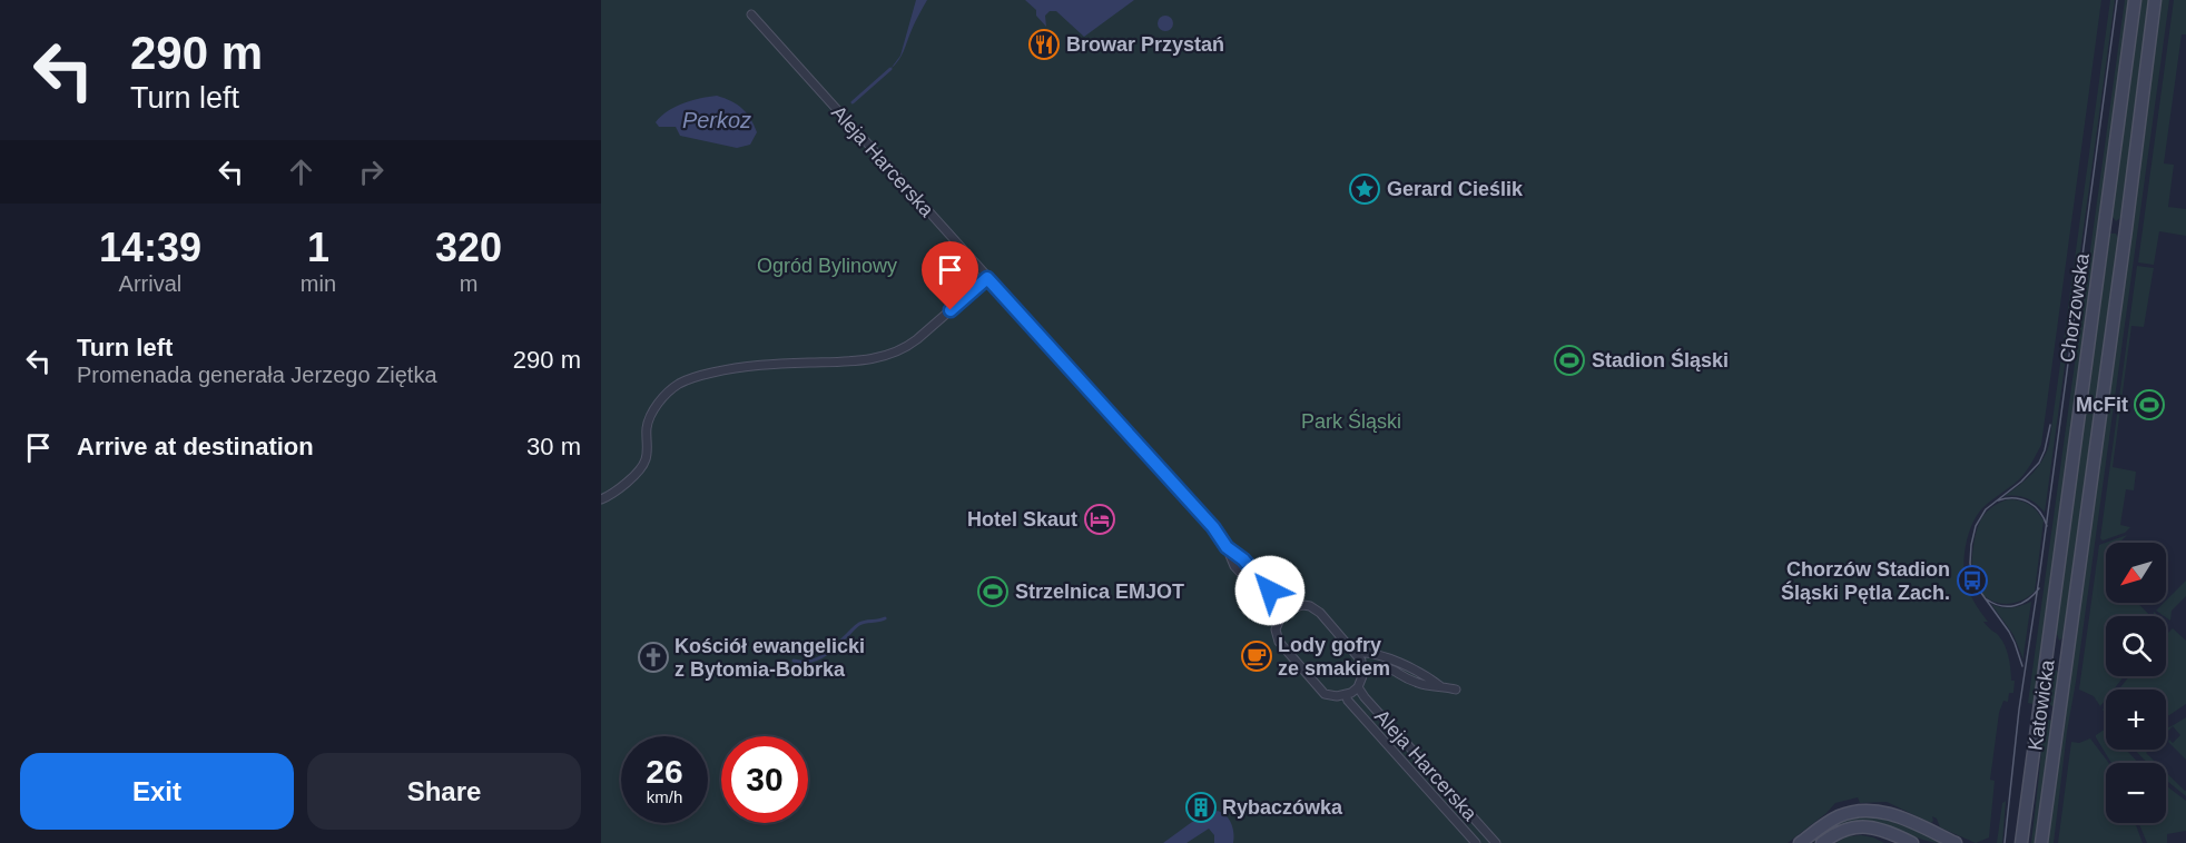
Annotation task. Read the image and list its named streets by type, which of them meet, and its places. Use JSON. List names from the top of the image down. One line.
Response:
{"streets":{"main road":["Chorzowska","Katowicka"],"street":["Aleja Harcerska"]},"crossings":[["Chorzowska","Katowicka"]],"water":["Perkoz"],"parks":["Ogród Bylinowy","Park Śląski"],"places":{"restaurant":["Browar Przystań"],"place":["Gerard Cieślik"],"sports":["Stadion Śląski","McFit","Strzelnica EMJOT"],"hotel":["Hotel Skaut"],"bus stop":["Chorzów Stadion Śląski Pętla Zach."],"cafe":["Lody gofry ze smakiem"],"church":["Kościół ewangelicki z Bytomia-Bobrka"],"building":["Rybaczówka"]},"north":"bottom left","page":{"turn":["290 m","Turn left"],"eta":["14:39","Arrival","1","min","320","m"],"list":[{"name":"Turn left","note":"Promenada generała Jerzego Ziętka","value":"290 m"},{"name":"Arrive at destination","value":"30 m"}],"map_buttons":["+","−"],"speed":"26 km/h","limit":"30","buttons":["Exit","Share"]}}
